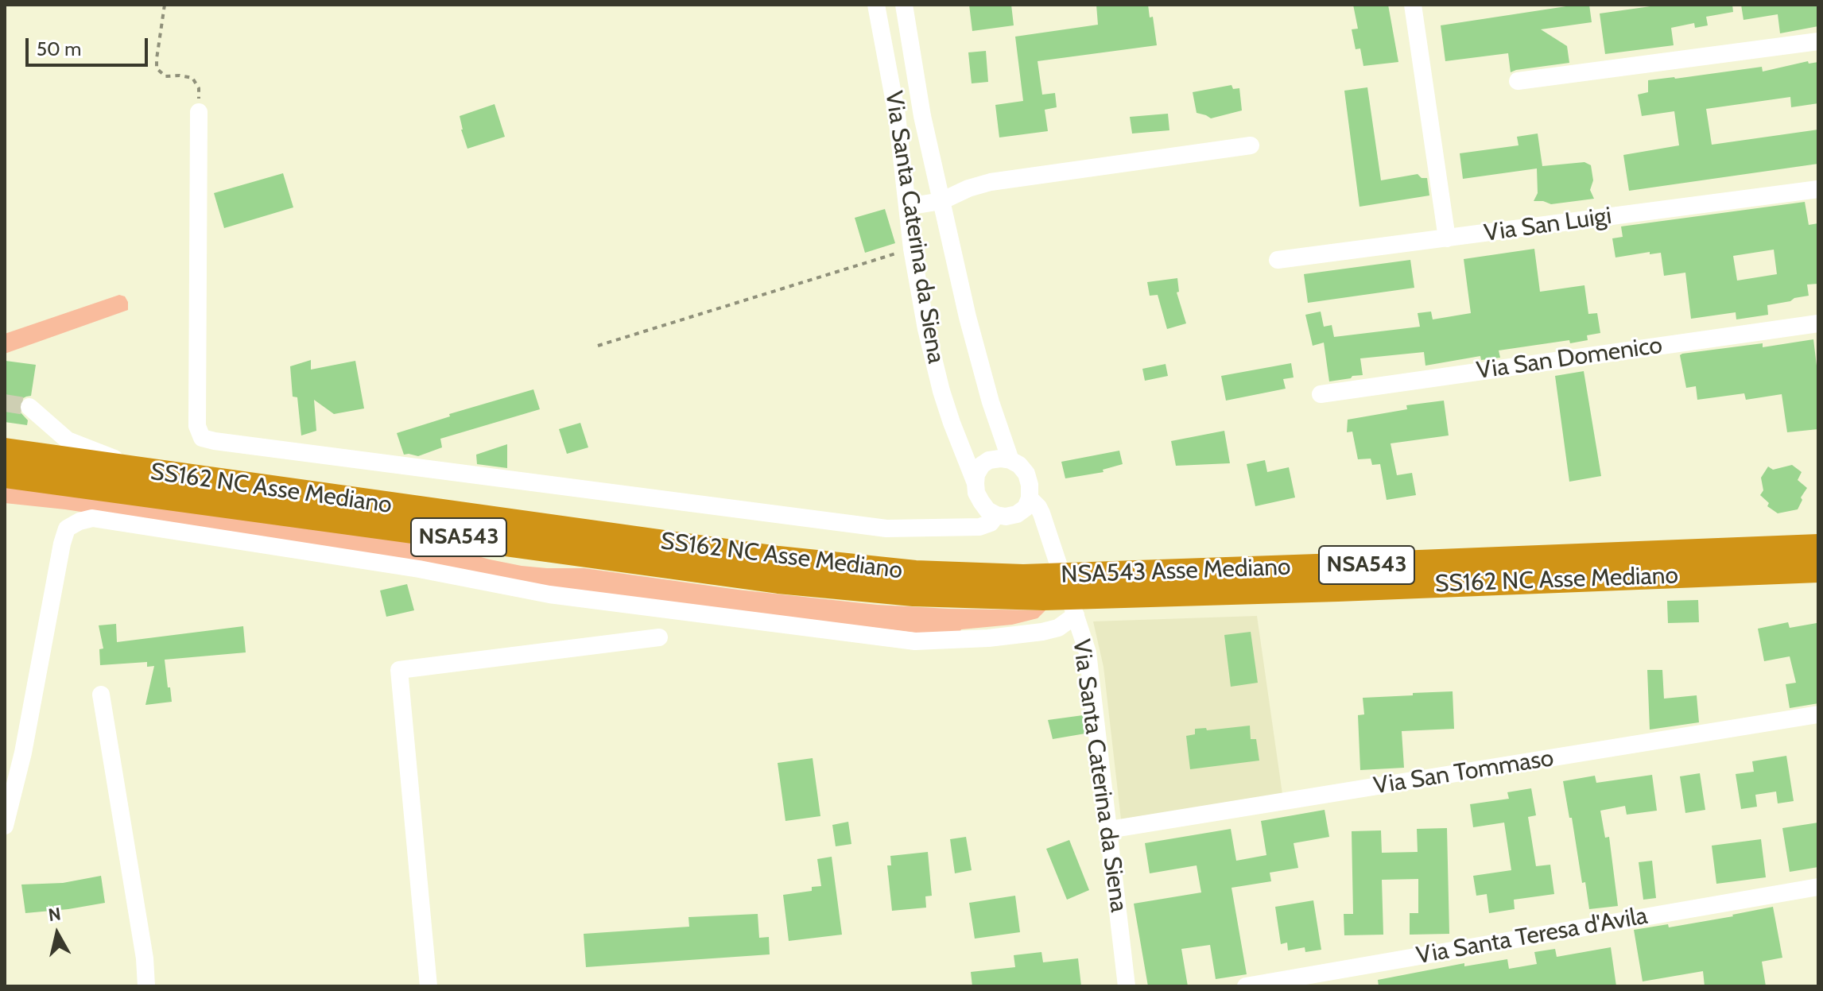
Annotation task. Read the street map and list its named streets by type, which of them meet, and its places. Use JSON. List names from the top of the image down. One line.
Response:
{"streets":{"highway":["SS162 NC Asse Mediano","NSA543","NSA543 Asse Mediano"],"street":["Via San Luigi","Via Santa Caterina da Siena","Via San Domenico","Via San Tommaso","Via Santa Teresa d'Avila"]},"crossings":[["Via Santa Caterina da Siena","Via San Tommaso"],["SS162 NC Asse Mediano","NSA543 Asse Mediano"]],"scale_bar":"50 m","north":"top"}
